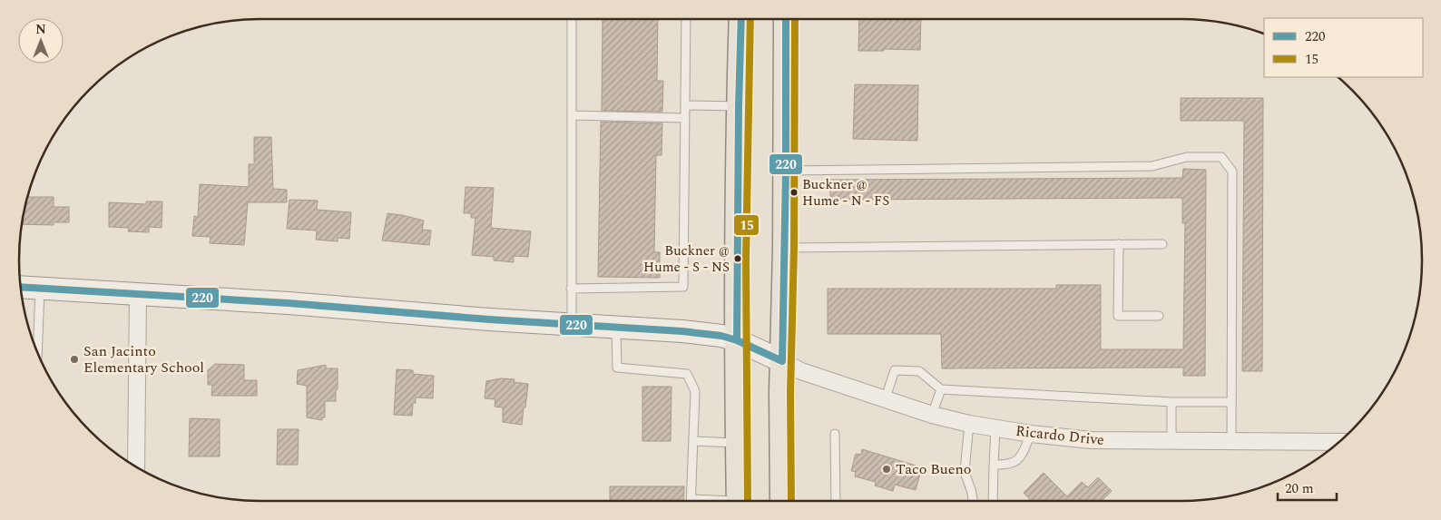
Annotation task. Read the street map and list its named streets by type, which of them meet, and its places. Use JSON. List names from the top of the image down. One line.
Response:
{"streets":{"street":["Ricardo Drive"]},"places":["Buckner @ Hume - N - FS","Buckner @ Hume - S - NS","San Jacinto Elementary School","Taco Bueno"],"lines":["transit line 220","transit line 15"],"legend":["220","15"],"scale_bar":"20 m","north":"top"}
